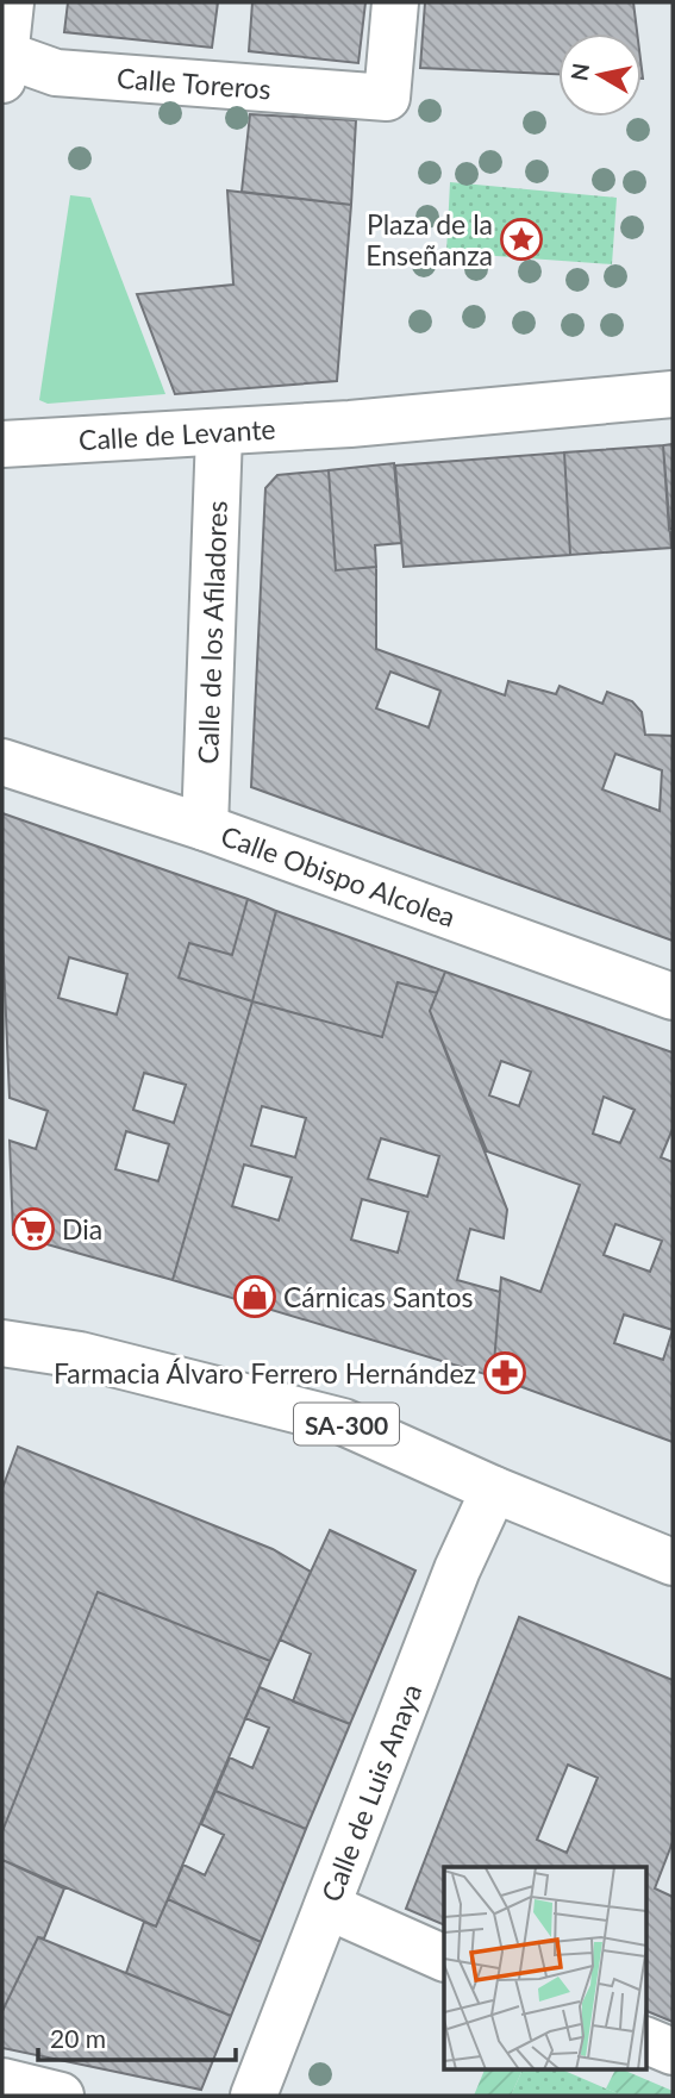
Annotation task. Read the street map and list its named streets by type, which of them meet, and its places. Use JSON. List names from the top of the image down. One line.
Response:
{"streets":{"main road":["Calle Toreros","Calle de Levante","Calle de los Afiladores","Calle Obispo Alcolea","SA-300","Calle de Luis Anaya"]},"crossings":[["Calle de Levante","Calle de los Afiladores"],["Calle de los Afiladores","Calle Obispo Alcolea"],["SA-300","Calle de Luis Anaya"]],"places":{"place":["Plaza de la Enseñanza"],"supermarket":["Dia"],"shop":["Cárnicas Santos"],"pharmacy":["Farmacia Álvaro Ferrero Hernández"]},"scale_bar":"20 m","north":"left"}
